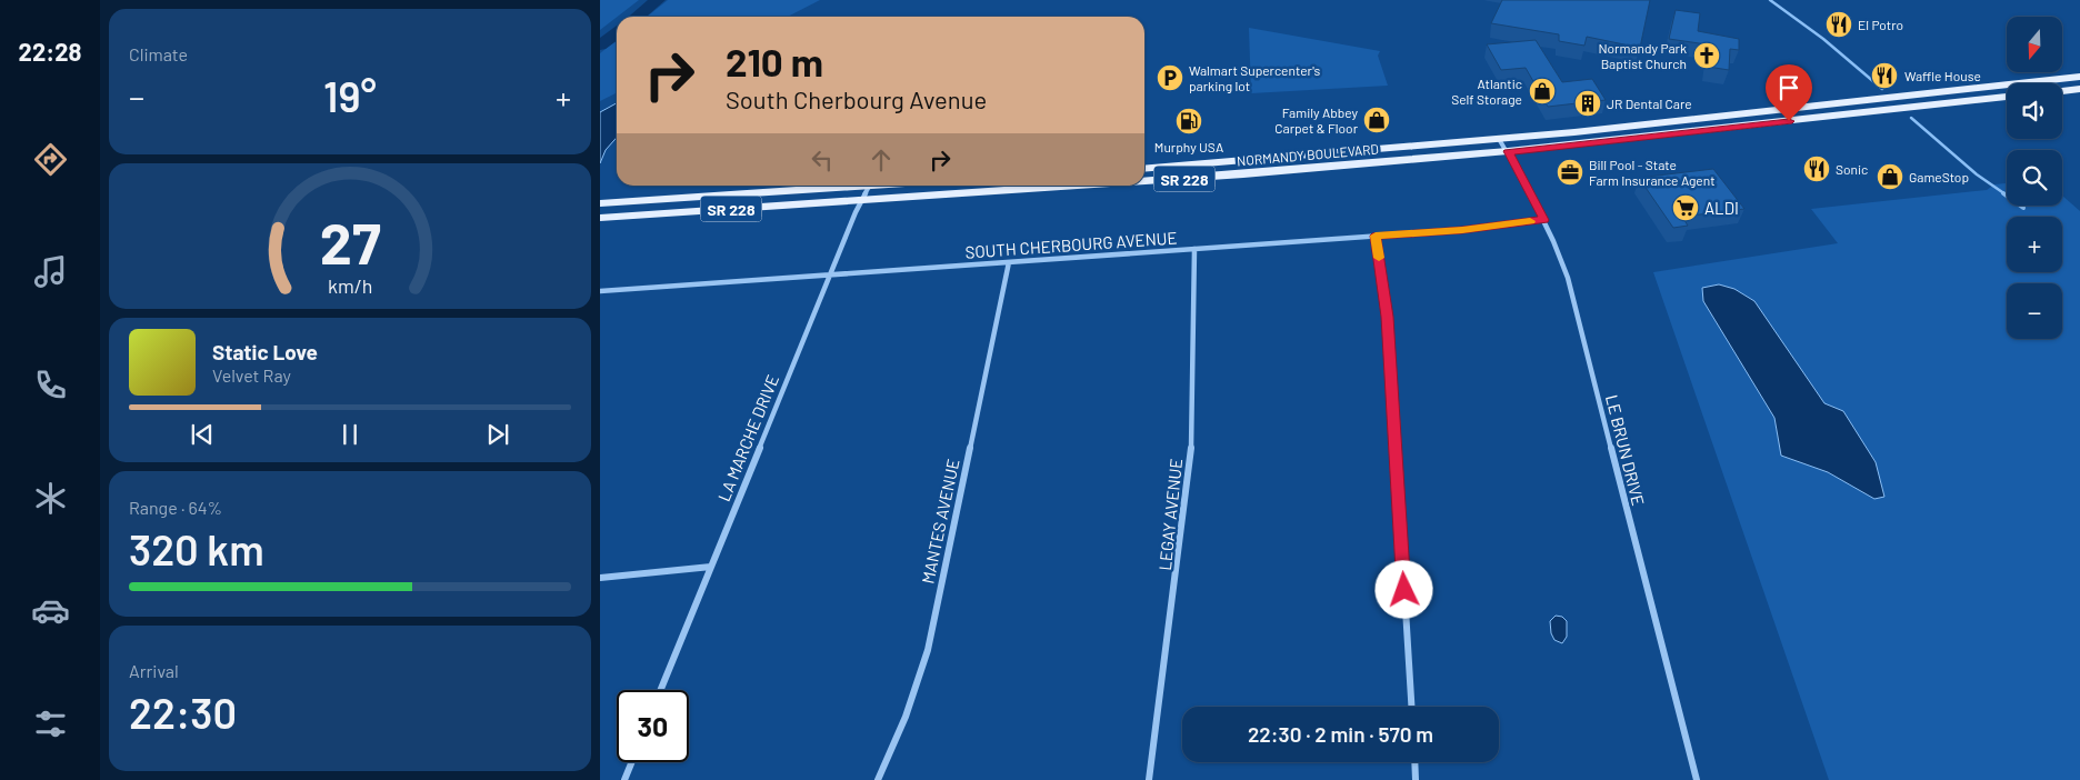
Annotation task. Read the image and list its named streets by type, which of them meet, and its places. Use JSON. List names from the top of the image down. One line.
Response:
{"streets":{"main road":["NORMANDY BOULEVARD","SR 228"],"street":["SOUTH CHERBOURG AVENUE","LA MARCHE DRIVE","LE BRUN DRIVE","LEGAY AVENUE","MANTES AVENUE"]},"crossings":[["NORMANDY BOULEVARD","LA MARCHE DRIVE"],["NORMANDY BOULEVARD","LE BRUN DRIVE"],["SR 228","LA MARCHE DRIVE"],["SOUTH CHERBOURG AVENUE","LA MARCHE DRIVE"],["SOUTH CHERBOURG AVENUE","LE BRUN DRIVE"],["SOUTH CHERBOURG AVENUE","LEGAY AVENUE"],["SOUTH CHERBOURG AVENUE","MANTES AVENUE"]],"places":{"restaurant":["El Potro","Waffle House","Sonic"],"church":["Normandy Park Baptist Church"],"parking":["Walmart Supercenter's parking lot"],"shop":["Atlantic Self Storage","Family Abbey Carpet & Floor","GameStop"],"building":["JR Dental Care"],"fuel station":["Murphy USA"],"office":["Bill Pool - State Farm Insurance Agent"],"supermarket":["ALDI"]},"north":"bottom","page":{"tabs":"22:28","tile":["Climate",["Range · 64%","320 km"],["Arrival","22:30"]],"map_buttons":["+","−"],"turn":["210 m","South Cherbourg Avenue"],"heat":["−","19°","+"],"song":["Static Love","Velvet Ray"],"limit":"30","trip":"22:30 · 2 min · 570 m","gauge":["27","km/h"]}}
